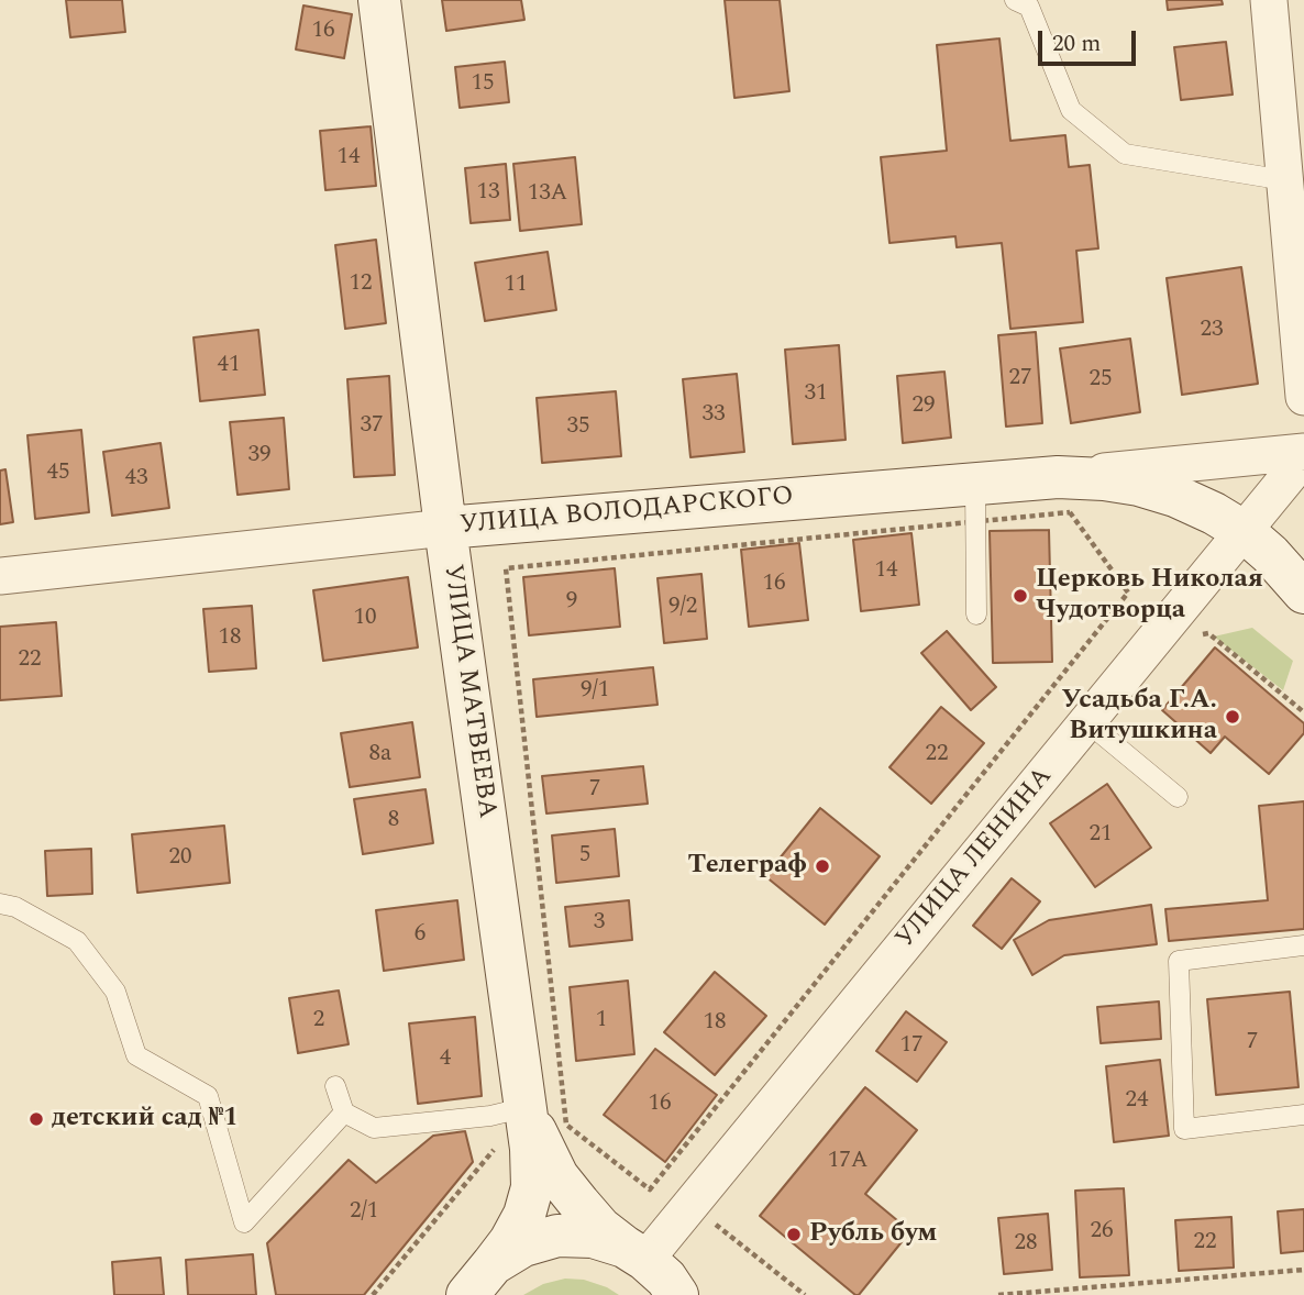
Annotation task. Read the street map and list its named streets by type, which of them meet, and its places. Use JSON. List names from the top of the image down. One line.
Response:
{"streets":{"main road":["УЛИЦА ВОЛОДАРСКОГО","УЛИЦА МАТВЕЕВА"],"street":["УЛИЦА ЛЕНИНА"]},"crossings":[["УЛИЦА ВОЛОДАРСКОГО","УЛИЦА МАТВЕЕВА"],["УЛИЦА ВОЛОДАРСКОГО","УЛИЦА ЛЕНИНА"]],"places":["Церковь Николая Чудотворца","Усадьба Г.А. Витушкина","Телеграф","детский сад №1","Рубль бум"],"house_numbers":["16","15","14","13","13А","12","11","23","41","27","25","31","29","33","37","35","39","45","43","14","16","9","9/2","10","18","22","9/1","8а","22","7","8","21","5","20","3","6","2","1","18","7","17","4","24","16","17А","2/1","26","22","28"],"scale_bar":"20 m"}
